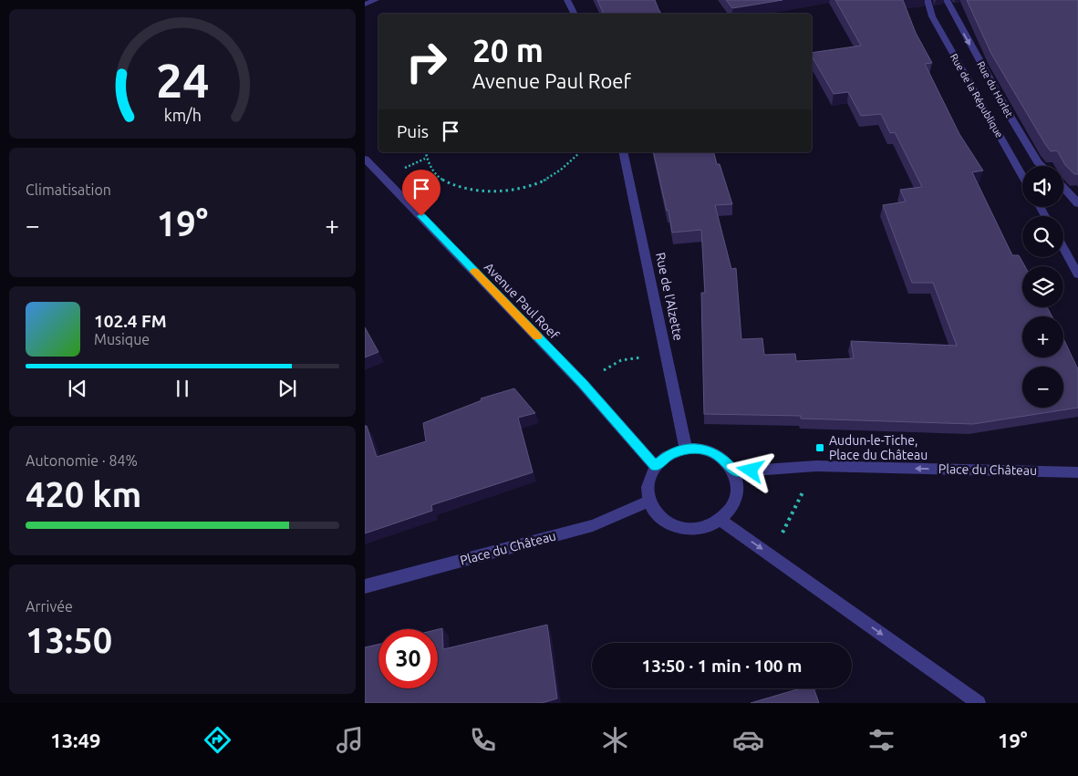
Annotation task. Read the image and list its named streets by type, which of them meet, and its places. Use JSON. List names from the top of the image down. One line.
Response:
{"streets":{"street":["Rue du Horlet","Rue de la République","Rue de l'Alzette","Avenue Paul Roef","Place du Château"]},"crossings":[["Rue de l'Alzette","Avenue Paul Roef"],["Rue de l'Alzette","Place du Château"],["Avenue Paul Roef","Place du Château"]],"one_way":["Rue du Horlet","Place du Château"],"places":{"transit":["Audun-le-Tiche, Place du Château"]},"page":{"turn":["20 m","Avenue Paul Roef"],"then":"Puis","tile":["Climatisation",["Autonomie · 84%","420 km"],["Arrivée","13:50"]],"map_buttons":["+","−"],"heat":["−","19°","+"],"song":["102.4 FM","Musique"],"limit":"30","trip":"13:50 · 1 min · 100 m","tabs":["13:49","19°"],"gauge":["24","km/h"]}}
